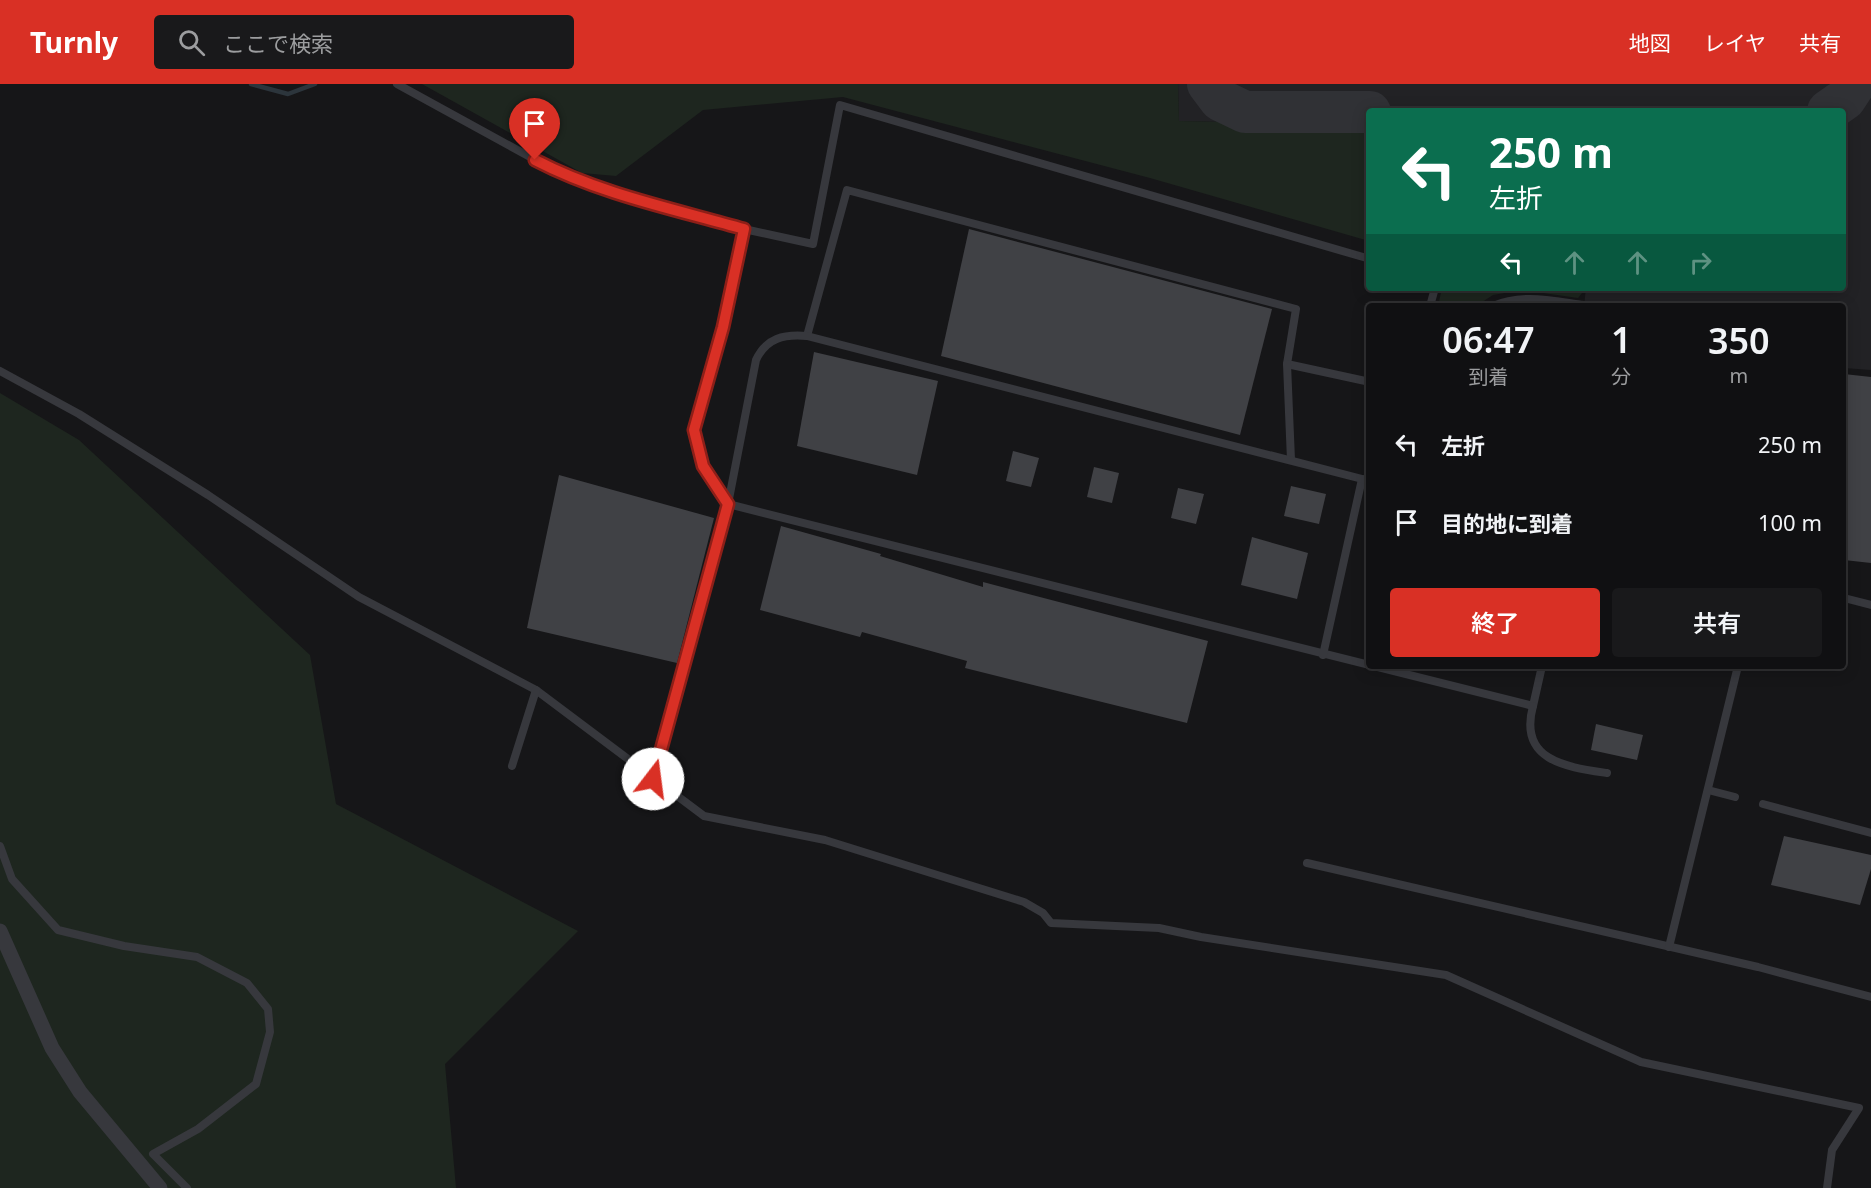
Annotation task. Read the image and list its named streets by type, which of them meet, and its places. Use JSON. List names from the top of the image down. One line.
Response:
{"page":{"header":"Turnly","search":"ここで検索","nav":["地図","レイヤ","共有"],"turn":["250 m","左折"],"eta":["06:47","到着","1","分","350","m"],"list":[{"name":"左折","value":"250 m"},{"name":"目的地に到着","value":"100 m"}],"buttons":["終了","共有"]}}
